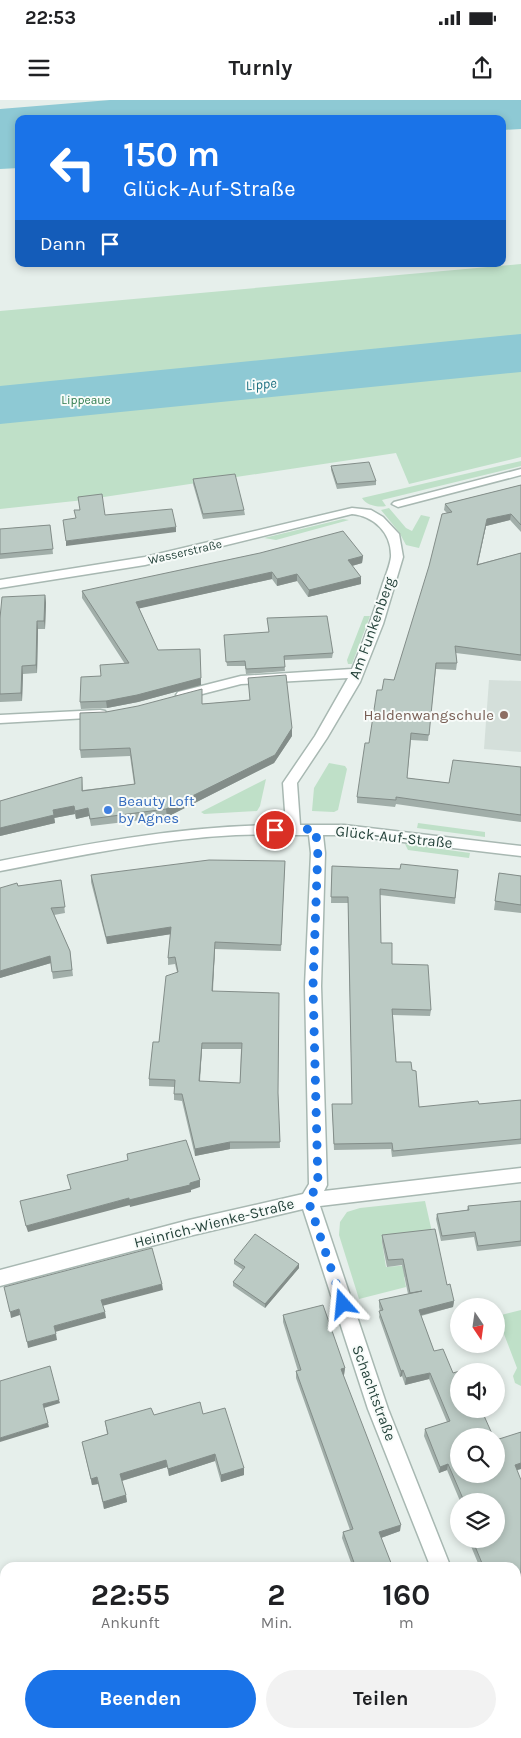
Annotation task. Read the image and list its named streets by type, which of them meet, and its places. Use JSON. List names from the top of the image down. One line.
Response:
{"streets":{"street":["Wasserstraße","Am Funkenberg","Glück-Auf-Straße","Heinrich-Wienke-Straße","Schachtstraße"]},"crossings":[["Wasserstraße","Am Funkenberg"],["Am Funkenberg","Glück-Auf-Straße"],["Heinrich-Wienke-Straße","Schachtstraße"]],"water":["Lippe"],"parks":["Lippeaue"],"places":["Haldenwangschule","Beauty Loft by Agnes"],"north":"bottom","page":{"status":"22:53","header":"Turnly","turn":["150 m","Glück-Auf-Straße"],"then":"Dann","eta":["22:55","Ankunft","2","Min.","160","m"],"buttons":["Beenden","Teilen"]}}
